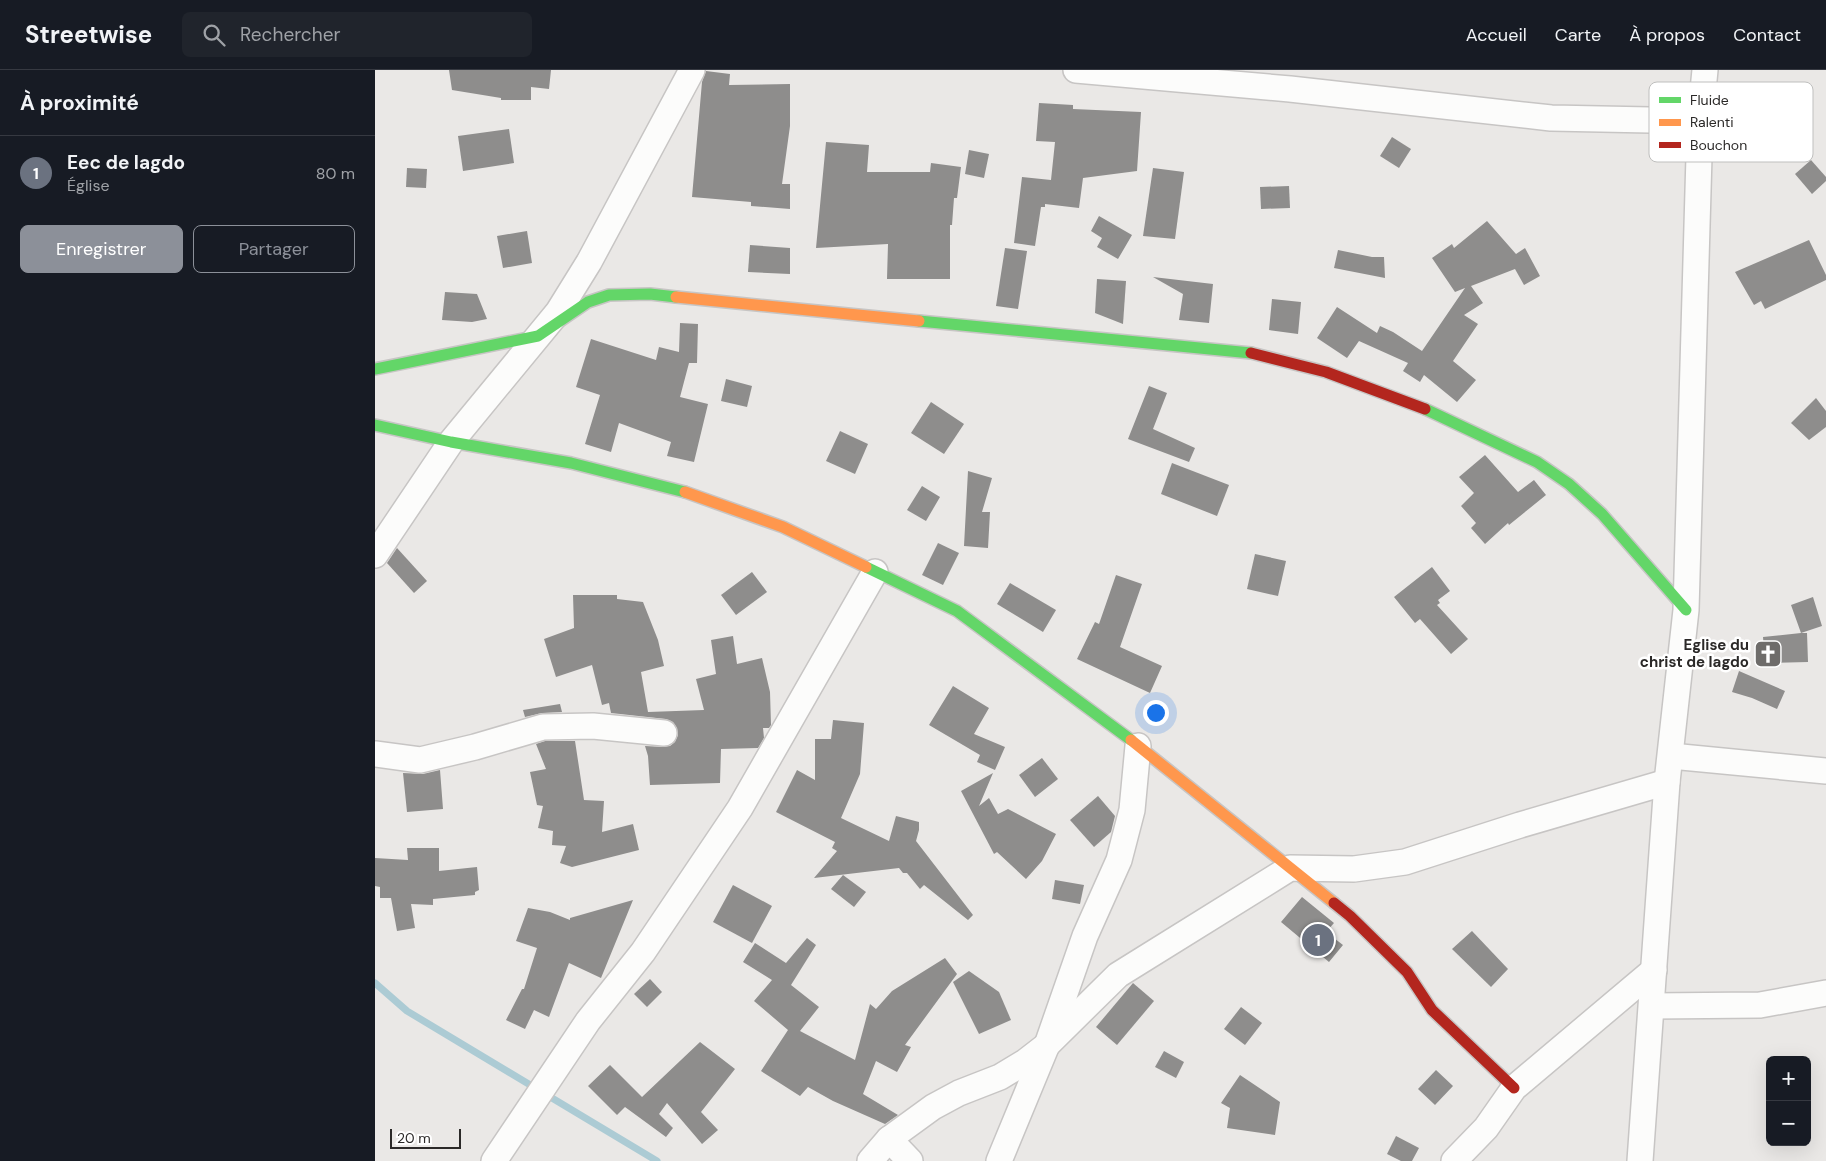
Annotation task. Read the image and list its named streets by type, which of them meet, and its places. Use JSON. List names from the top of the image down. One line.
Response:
{"places":{"church":["Eglise du christ de lagdo"]},"legend":["Fluide","Ralenti","Bouchon"],"scale_bar":"20 m","page":{"header":"Streetwise","search":"Rechercher","nav":["Accueil","Carte","À propos","Contact"],"heading":"À proximité","list":[{"mark":"1","name":"Eec de lagdo","note":"Église","value":"80 m"}],"buttons":["Enregistrer","Partager"],"pins":"1","map_buttons":["+","−"],"scale":"20 m"}}
